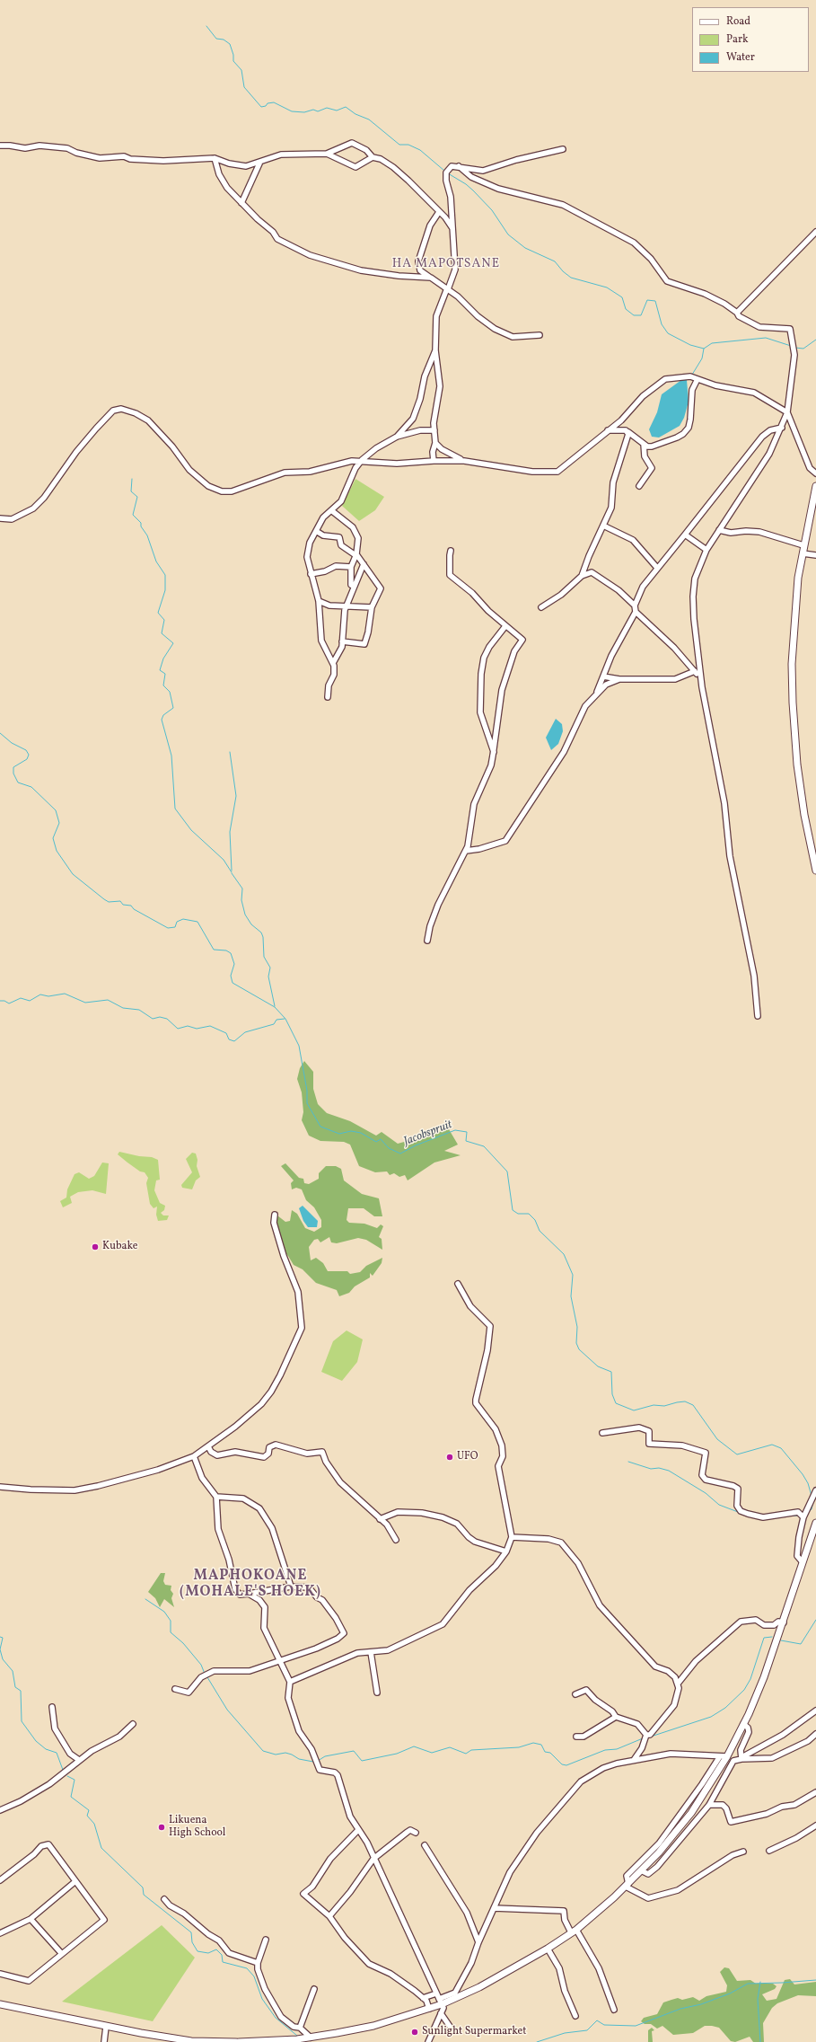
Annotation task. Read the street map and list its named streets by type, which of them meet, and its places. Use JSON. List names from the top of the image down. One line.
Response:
{"districts":["HA MAPOTSANE","MAPHOKOANE (MOHALE'S HOEK)"],"water":["Jacobspruit"],"places":["Kubake","UFO","Likuena High School","Sunlight Supermarket"],"legend":["Road","Park","Water"]}
